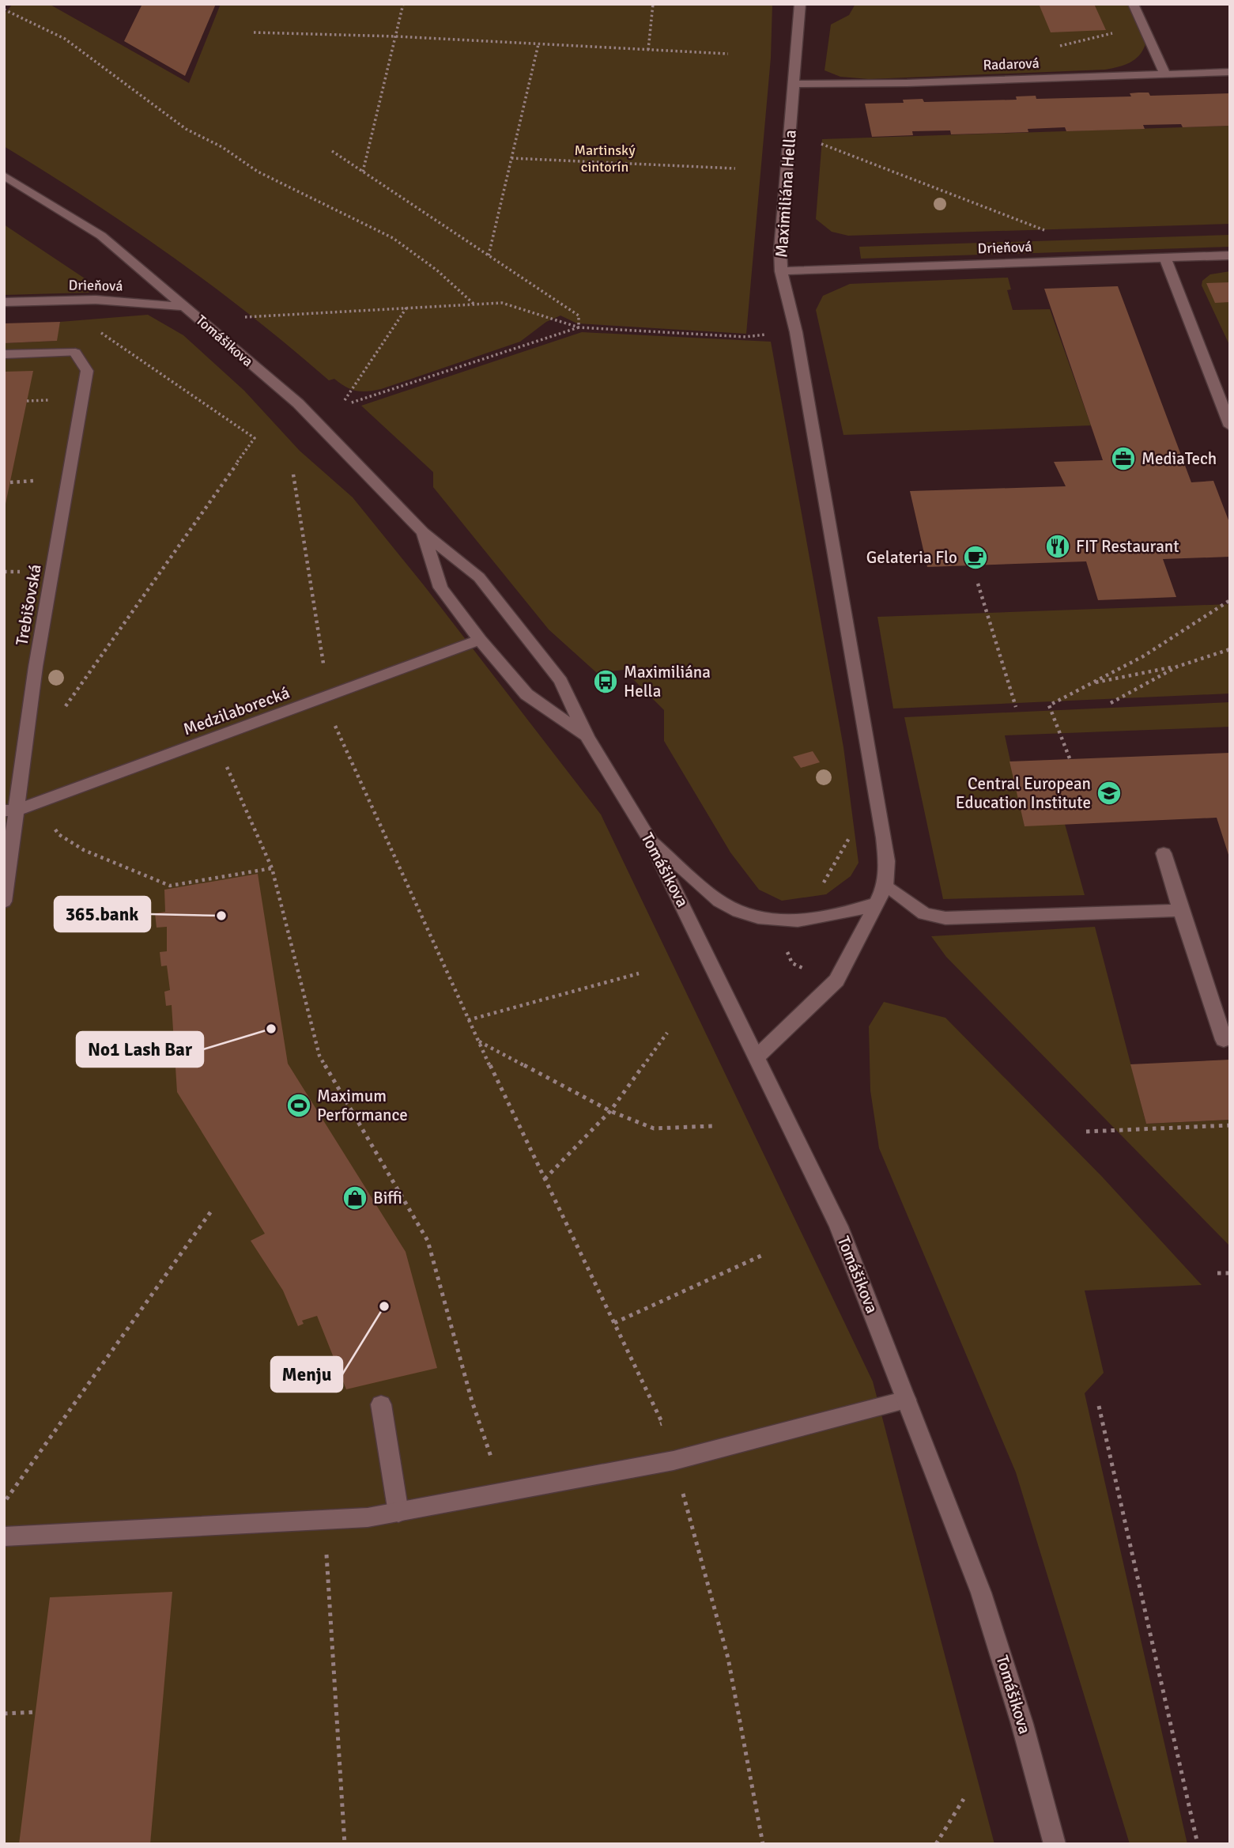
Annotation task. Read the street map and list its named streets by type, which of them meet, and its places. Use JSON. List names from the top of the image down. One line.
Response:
{"streets":{"street":["Radarová","Maximiliána Hella","Drieňová","Tomášikova","Trebišovská","Medzilaborecká"]},"crossings":[["Radarová","Maximiliána Hella"],["Maximiliána Hella","Drieňová"],["Maximiliána Hella","Tomášikova"],["Drieňová","Tomášikova"],["Tomášikova","Medzilaborecká"],["Trebišovská","Medzilaborecká"]],"parks":["Martinský cintorín"],"places":{"office":["MediaTech"],"restaurant":["FIT Restaurant"],"cafe":["Gelateria Flo"],"bus stop":["Maximiliána Hella"],"school or university":["Central European Education Institute"],"other":["365.bank","No1 Lash Bar","Menju"],"sports":["Maximum Performance"],"shop":["Biffi"]}}
